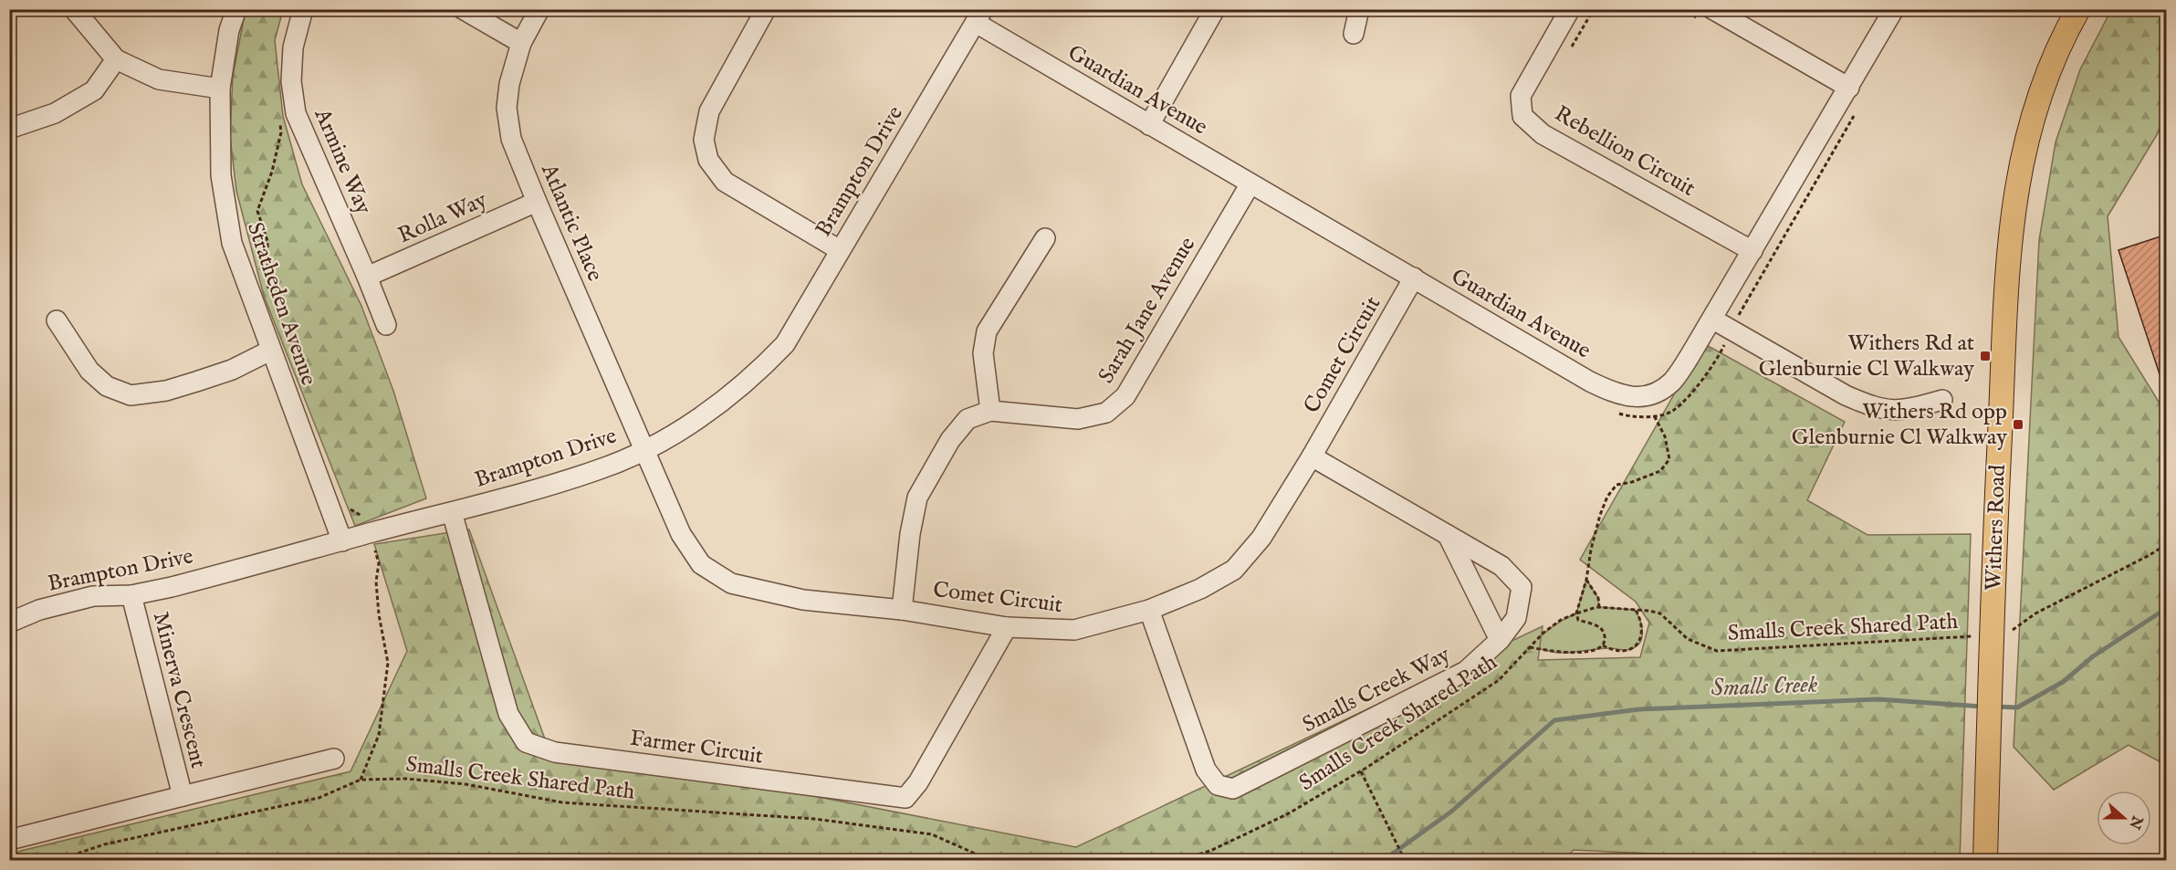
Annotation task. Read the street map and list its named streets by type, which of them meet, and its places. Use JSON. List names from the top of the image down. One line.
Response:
{"streets":{"main road":["Withers Road"],"street":["Guardian Avenue","Rebellion Circuit","Armine Way","Brampton Drive","Rolla Way","Atlantic Place","Stratheden Avenue","Sarah Jane Avenue","Comet Circuit","Minerva Crescent","Smalls Creek Way","Farmer Circuit"],"path":["Smalls Creek Shared Path"]},"crossings":[["Guardian Avenue","Brampton Drive"],["Guardian Avenue","Sarah Jane Avenue"],["Guardian Avenue","Comet Circuit"],["Armine Way","Rolla Way"],["Brampton Drive","Atlantic Place"],["Brampton Drive","Stratheden Avenue"],["Brampton Drive","Comet Circuit"],["Brampton Drive","Minerva Crescent"],["Brampton Drive","Farmer Circuit"],["Rolla Way","Atlantic Place"],["Atlantic Place","Comet Circuit"],["Sarah Jane Avenue","Comet Circuit"],["Comet Circuit","Smalls Creek Way"],["Comet Circuit","Farmer Circuit"]],"water":["Smalls Creek"],"places":{"transit":["Withers Rd at Glenburnie Cl Walkway","Withers Rd opp Glenburnie Cl Walkway"]},"north":"right"}
